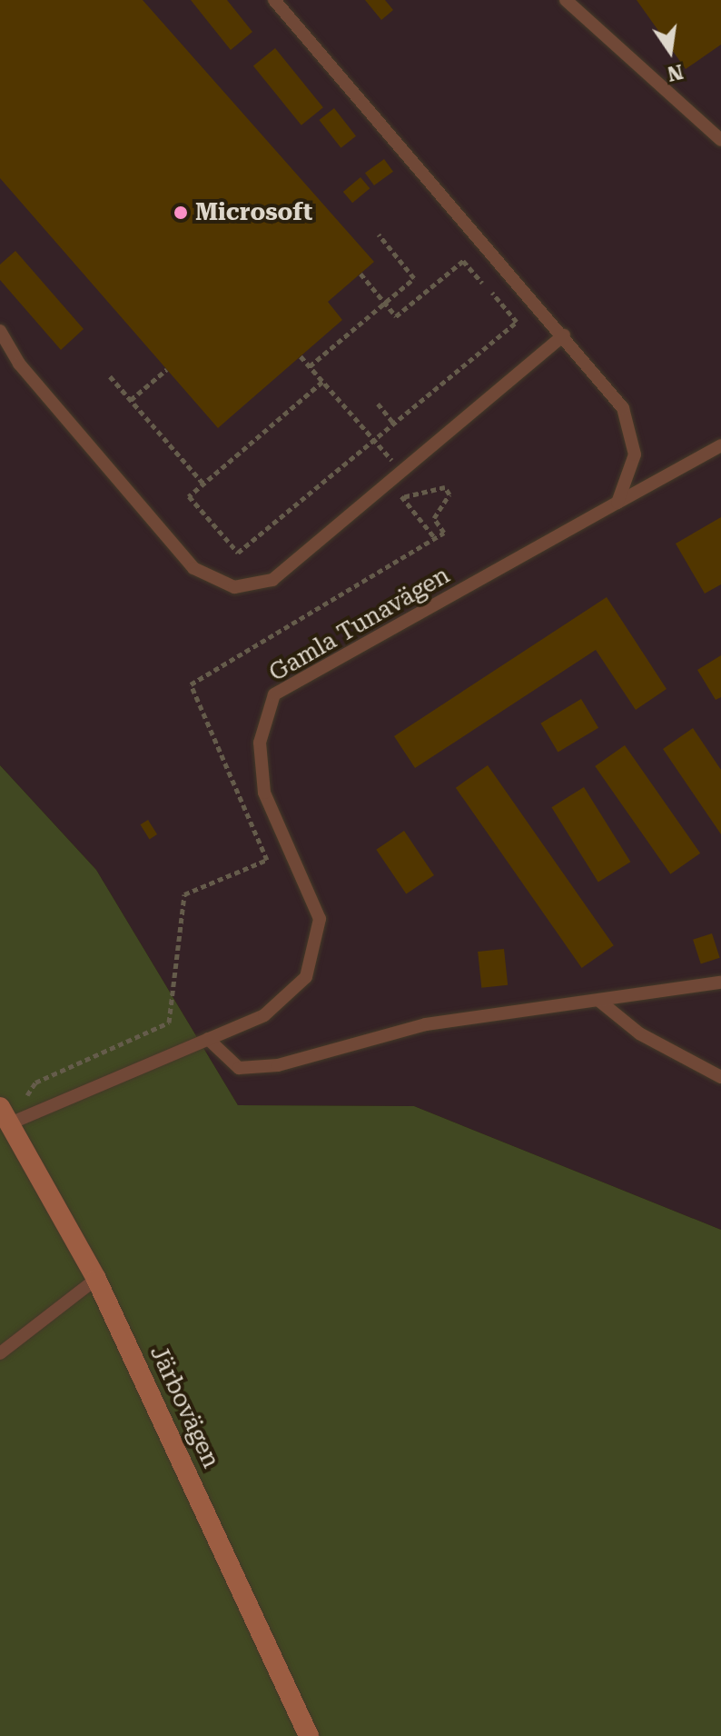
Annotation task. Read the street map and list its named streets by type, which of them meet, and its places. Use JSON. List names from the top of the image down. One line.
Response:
{"streets":{"main road":["Järbovägen"],"lane":["Gamla Tunavägen"]},"crossings":[["Gamla Tunavägen","Järbovägen"]],"places":["Microsoft"],"north":"bottom"}
